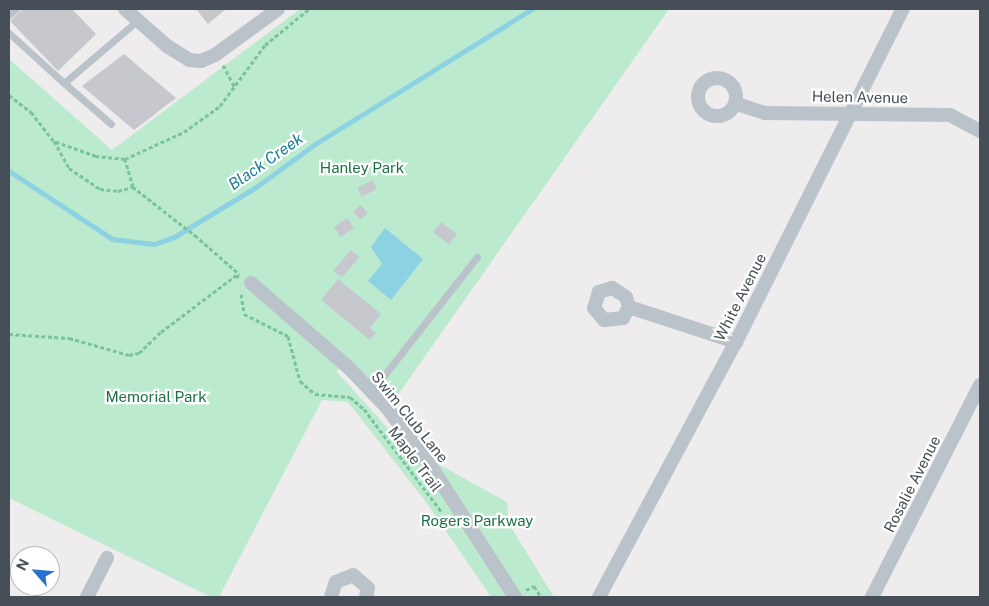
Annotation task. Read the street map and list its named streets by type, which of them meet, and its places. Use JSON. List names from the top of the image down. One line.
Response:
{"streets":{"street":["Helen Avenue","White Avenue","Swim Club Lane","Rosalie Avenue"],"path":["Maple Trail"]},"crossings":[["Helen Avenue","White Avenue"]],"water":["Black Creek"],"parks":["Hanley Park","Memorial Park","Rogers Parkway"],"north":"top left"}
